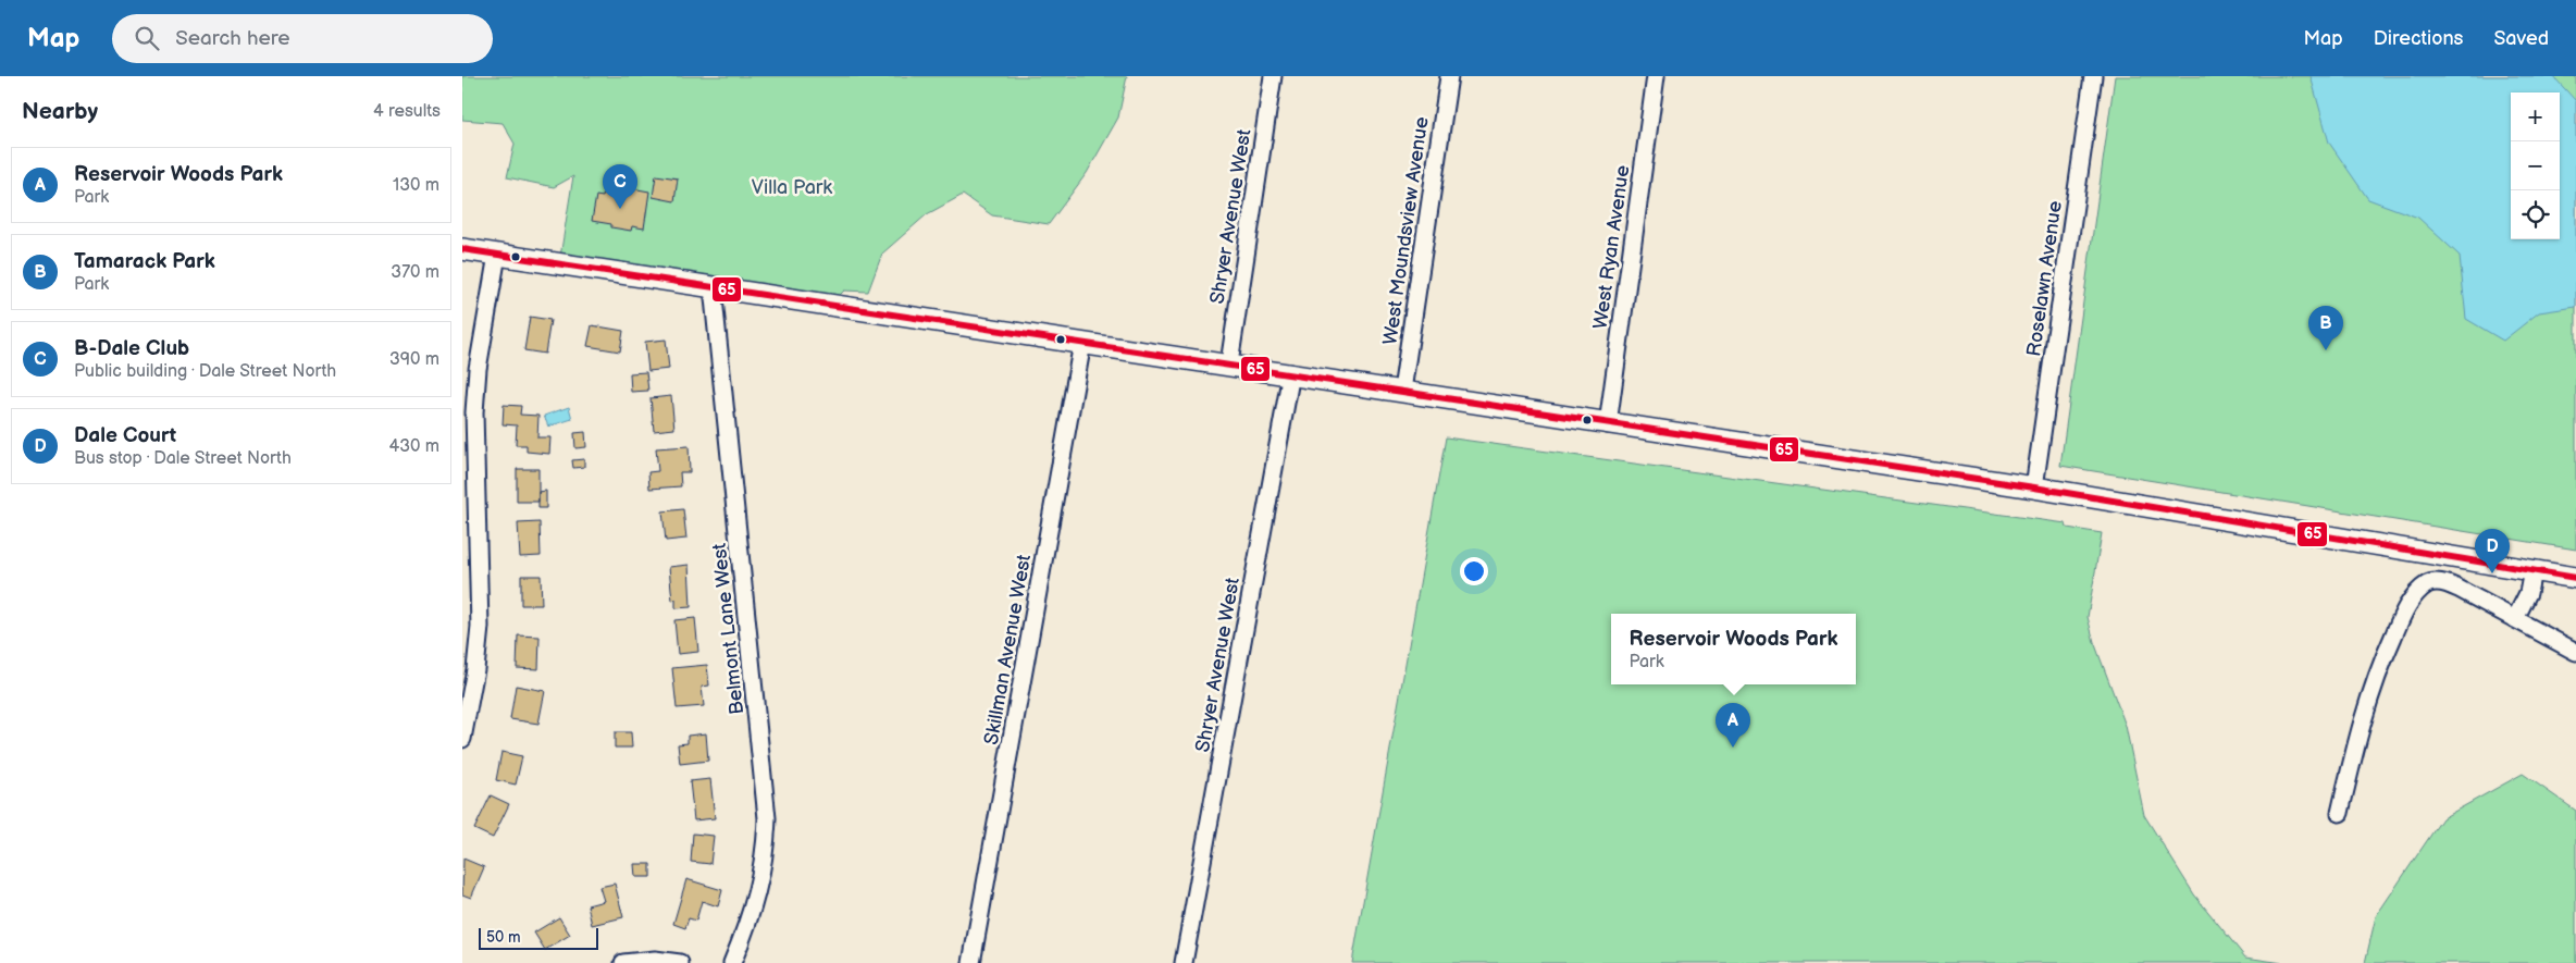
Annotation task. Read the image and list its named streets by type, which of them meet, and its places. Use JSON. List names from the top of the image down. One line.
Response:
{"streets":{"street":["Shryer Avenue West","West Moundsview Avenue","West Ryan Avenue","Roselawn Avenue","Belmont Lane West","Skillman Avenue West"]},"parks":["Villa Park"],"lines":["transit line 65"],"scale_bar":"50 m","page":{"header":"Map","search":"Search here","nav":["Map","Directions","Saved"],"heading":["Nearby","4 results"],"map_buttons":["+","−"],"list":[{"mark":"A","name":"Reservoir Woods Park","note":"Park","value":"130 m"},{"mark":"B","name":"Tamarack Park","note":"Park","value":"370 m"},{"mark":"C","name":"B-Dale Club","note":"Public building · Dale Street North","value":"390 m"},{"mark":"D","name":"Dale Court","note":"Bus stop · Dale Street North","value":"430 m"}],"pins":["C","B","D","A"],"popup":["Reservoir Woods Park","Park"],"scale":"50 m"}}
